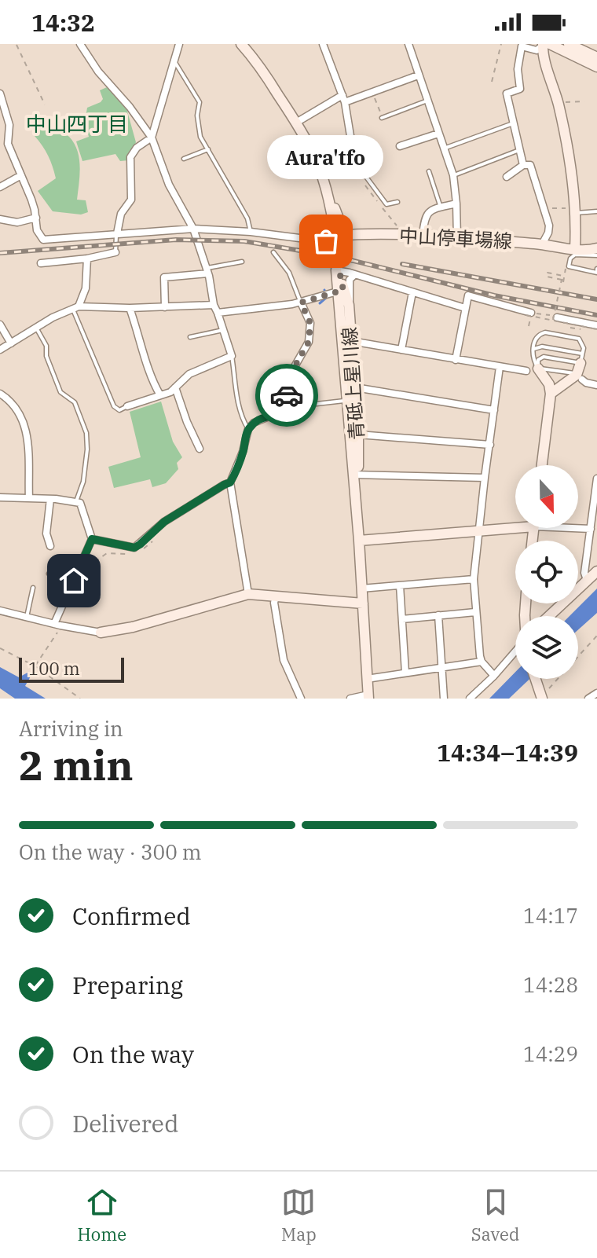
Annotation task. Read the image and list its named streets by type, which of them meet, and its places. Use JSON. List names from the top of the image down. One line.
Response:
{"streets":{"street":["中山停車場線","青砥上星川線"]},"crossings":[["中山停車場線","青砥上星川線"]],"districts":["中山四丁目"],"places":["Aura'tfo"],"scale_bar":"100 m","north":"bottom","page":{"status":"14:32","bubble":"Aura'tfo","scale":"100 m","heading":["2 min","Arriving in","14:34–14:39"],"bar":"On the way · 300 m","list":[["Confirmed","14:17"],["Preparing","14:28"],["On the way","14:29"],"Delivered"],"tabs":["Home","Map","Saved"]}}
